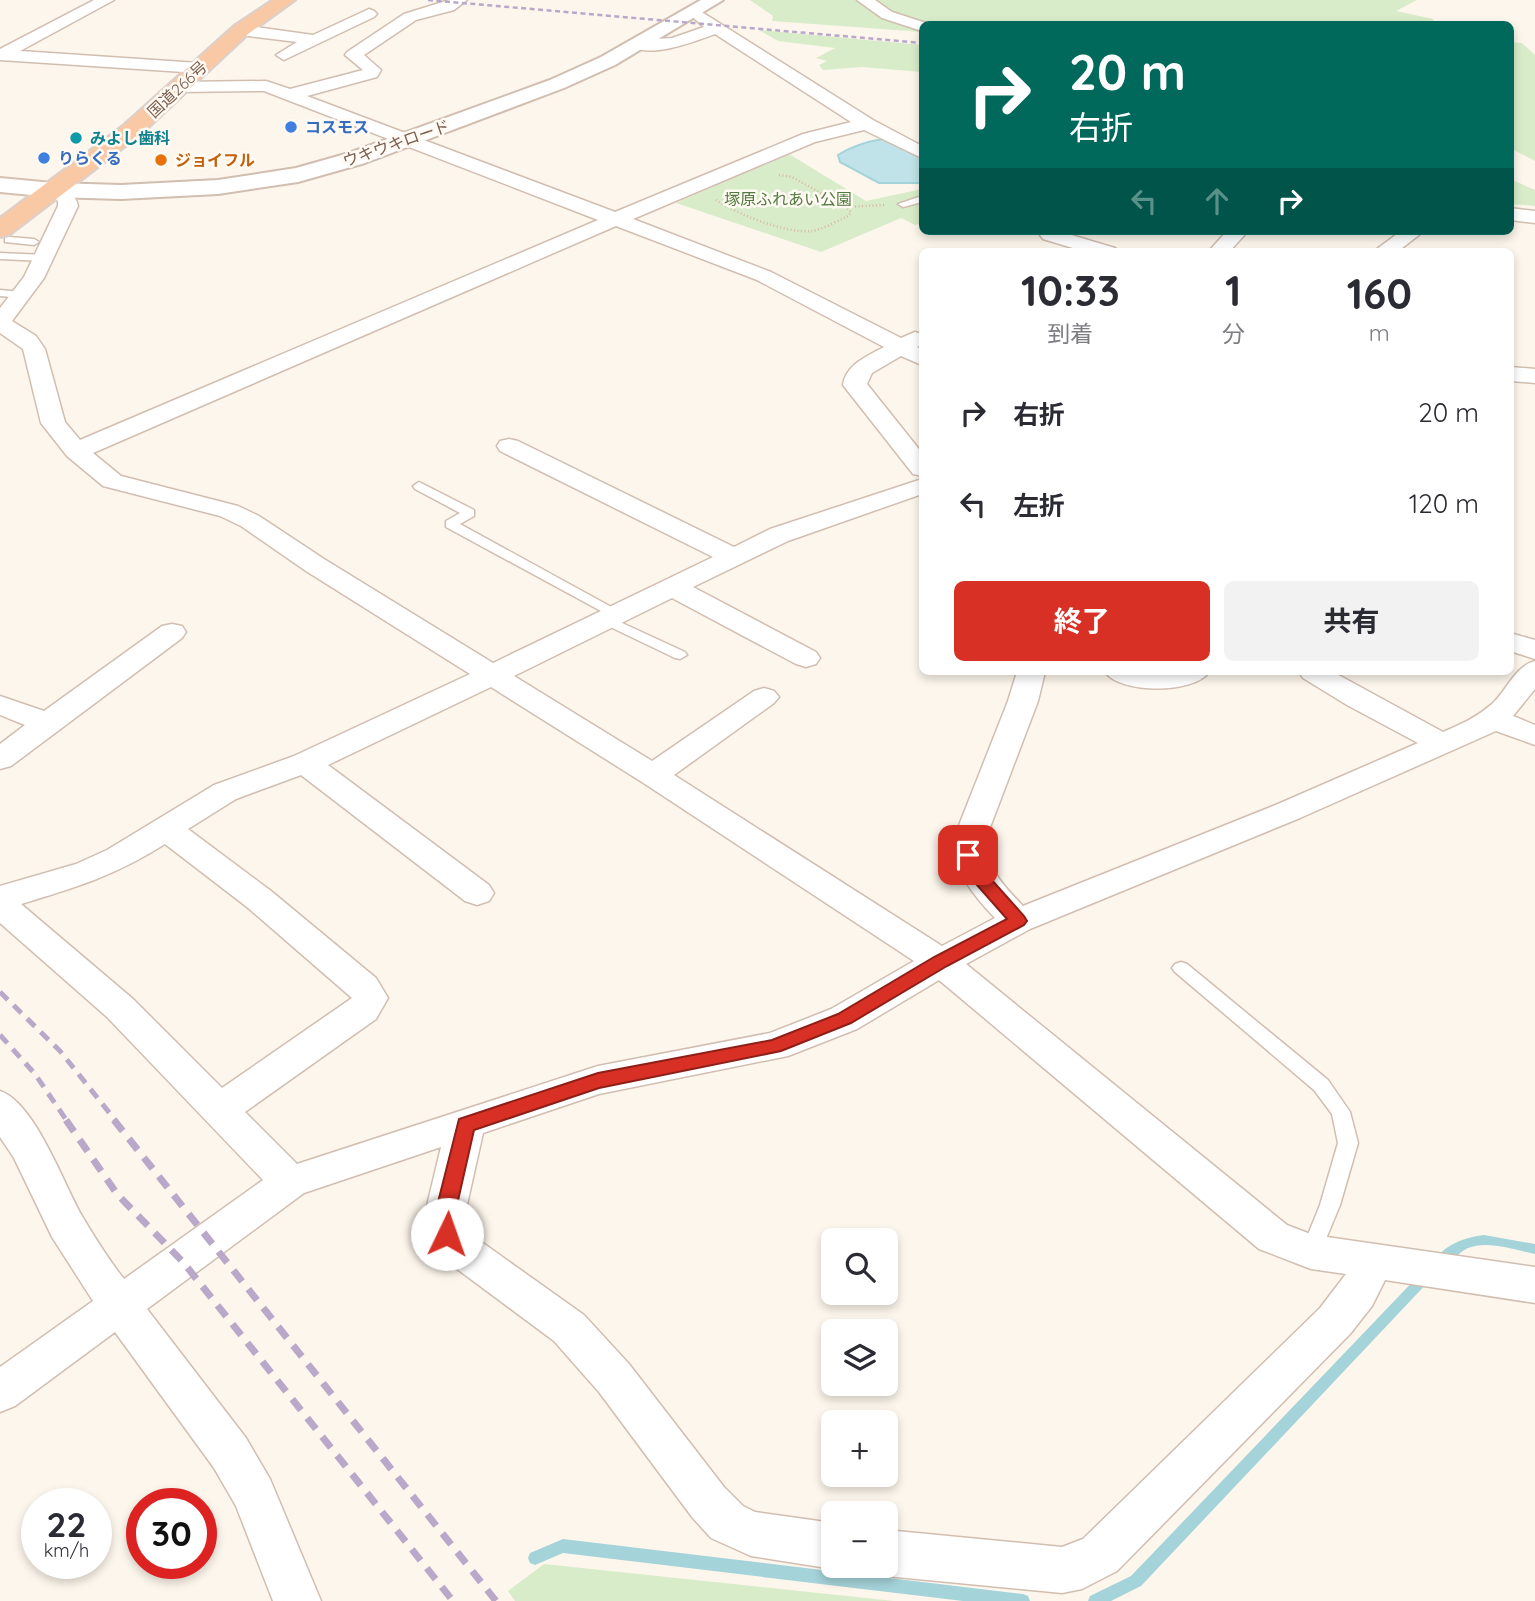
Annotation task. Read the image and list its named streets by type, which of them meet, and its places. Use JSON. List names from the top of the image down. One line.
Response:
{"streets":{"highway":["国道266号"],"street":["ウキウキロード"]},"crossings":[["国道266号","ウキウキロード"]],"parks":["塚原ふれあい公園"],"places":["コスモス","みよし歯科","りらくる","ジョイフル"],"page":{"turn":["20 m","右折"],"eta":["10:33","到着","1","分","160","m"],"list":[{"name":"右折","value":"20 m"},{"name":"左折","value":"120 m"}],"buttons":["終了","共有"],"map_buttons":["+","−"],"speed":"22 km/h","limit":"30"}}
